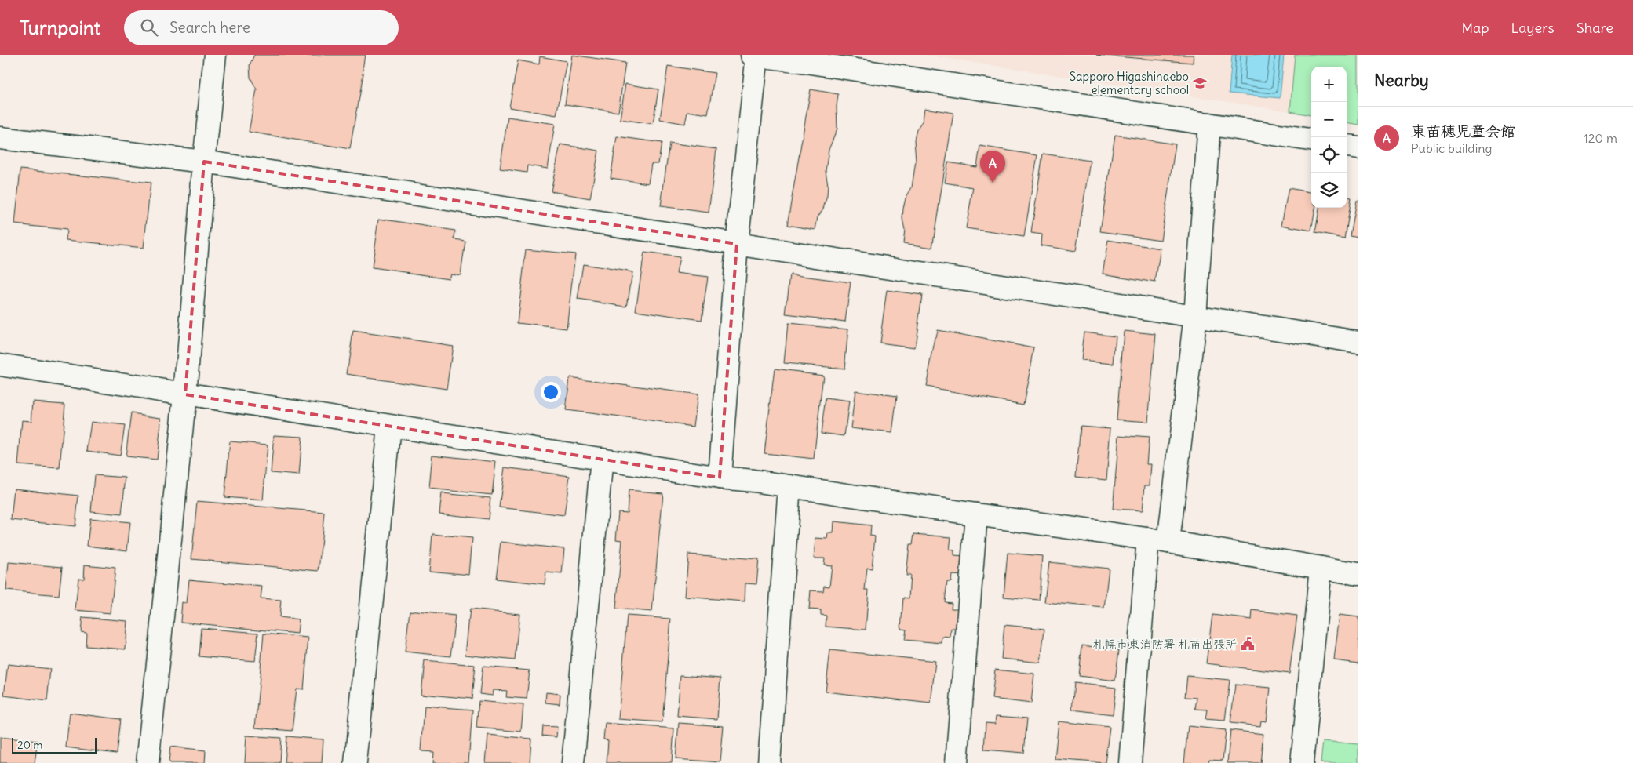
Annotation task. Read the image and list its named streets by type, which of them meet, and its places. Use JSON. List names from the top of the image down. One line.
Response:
{"places":{"school or university":["Sapporo Higashinaebo elementary school"],"public building":["札幌市東消防署 札苗出張所"]},"scale_bar":"20 m","page":{"header":"Turnpoint","search":"Search here","nav":["Map","Layers","Share"],"heading":"Nearby","map_buttons":["+","−"],"list":[{"mark":"A","name":"東苗穂児童会館","note":"Public building","value":"120 m"}],"pins":"A","scale":"20 m"}}
